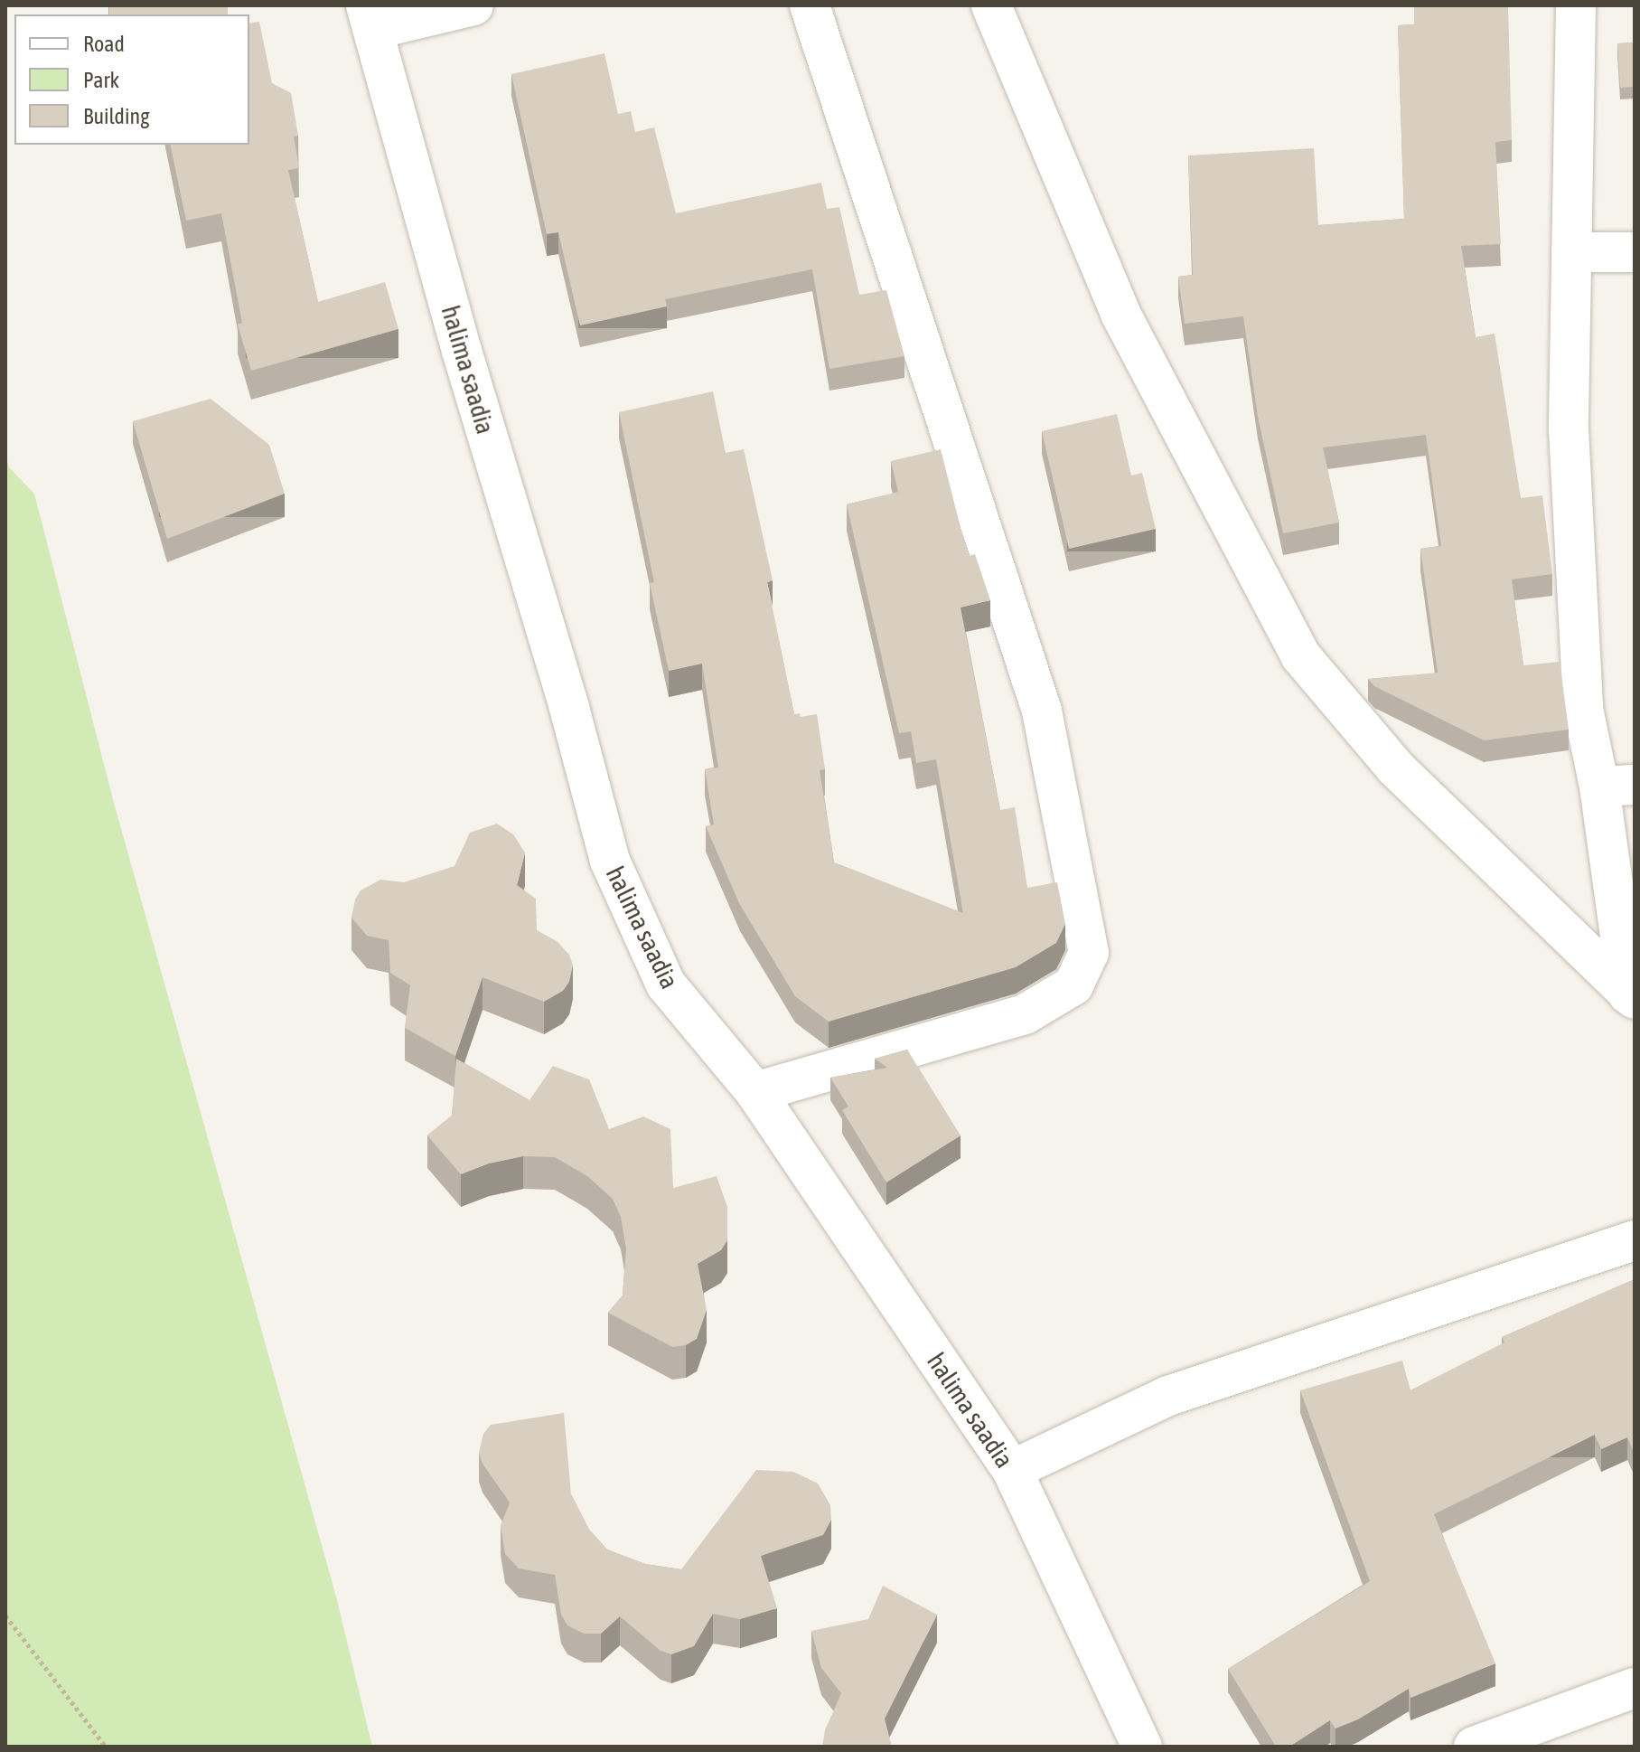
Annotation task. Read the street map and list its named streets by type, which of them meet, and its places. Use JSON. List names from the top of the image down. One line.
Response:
{"streets":{"street":["halima saadia"]},"legend":["Road","Park","Building"]}
